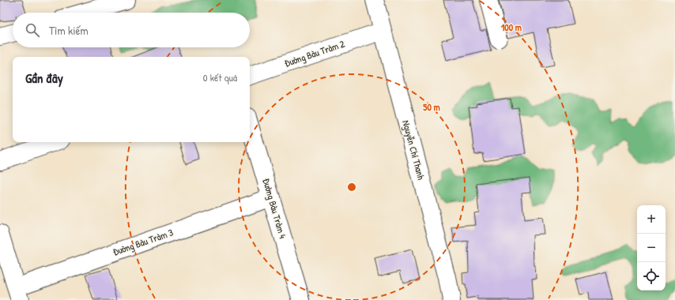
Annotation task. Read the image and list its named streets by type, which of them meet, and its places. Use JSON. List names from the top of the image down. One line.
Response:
{"streets":{"street":["Đường Bàu Tràm 2","Nguyễn Chí Thanh","Đường Bàu Tràm 4","Đường Bàu Tràm 3"]},"crossings":[["Đường Bàu Tràm 2","Nguyễn Chí Thanh"],["Đường Bàu Tràm 4","Đường Bàu Tràm 3"]],"page":{"search":"Tìm kiếm","heading":["Gần đây","0 kết quả"],"map_buttons":["+","−"]},"rings":["100 m","50 m"]}
